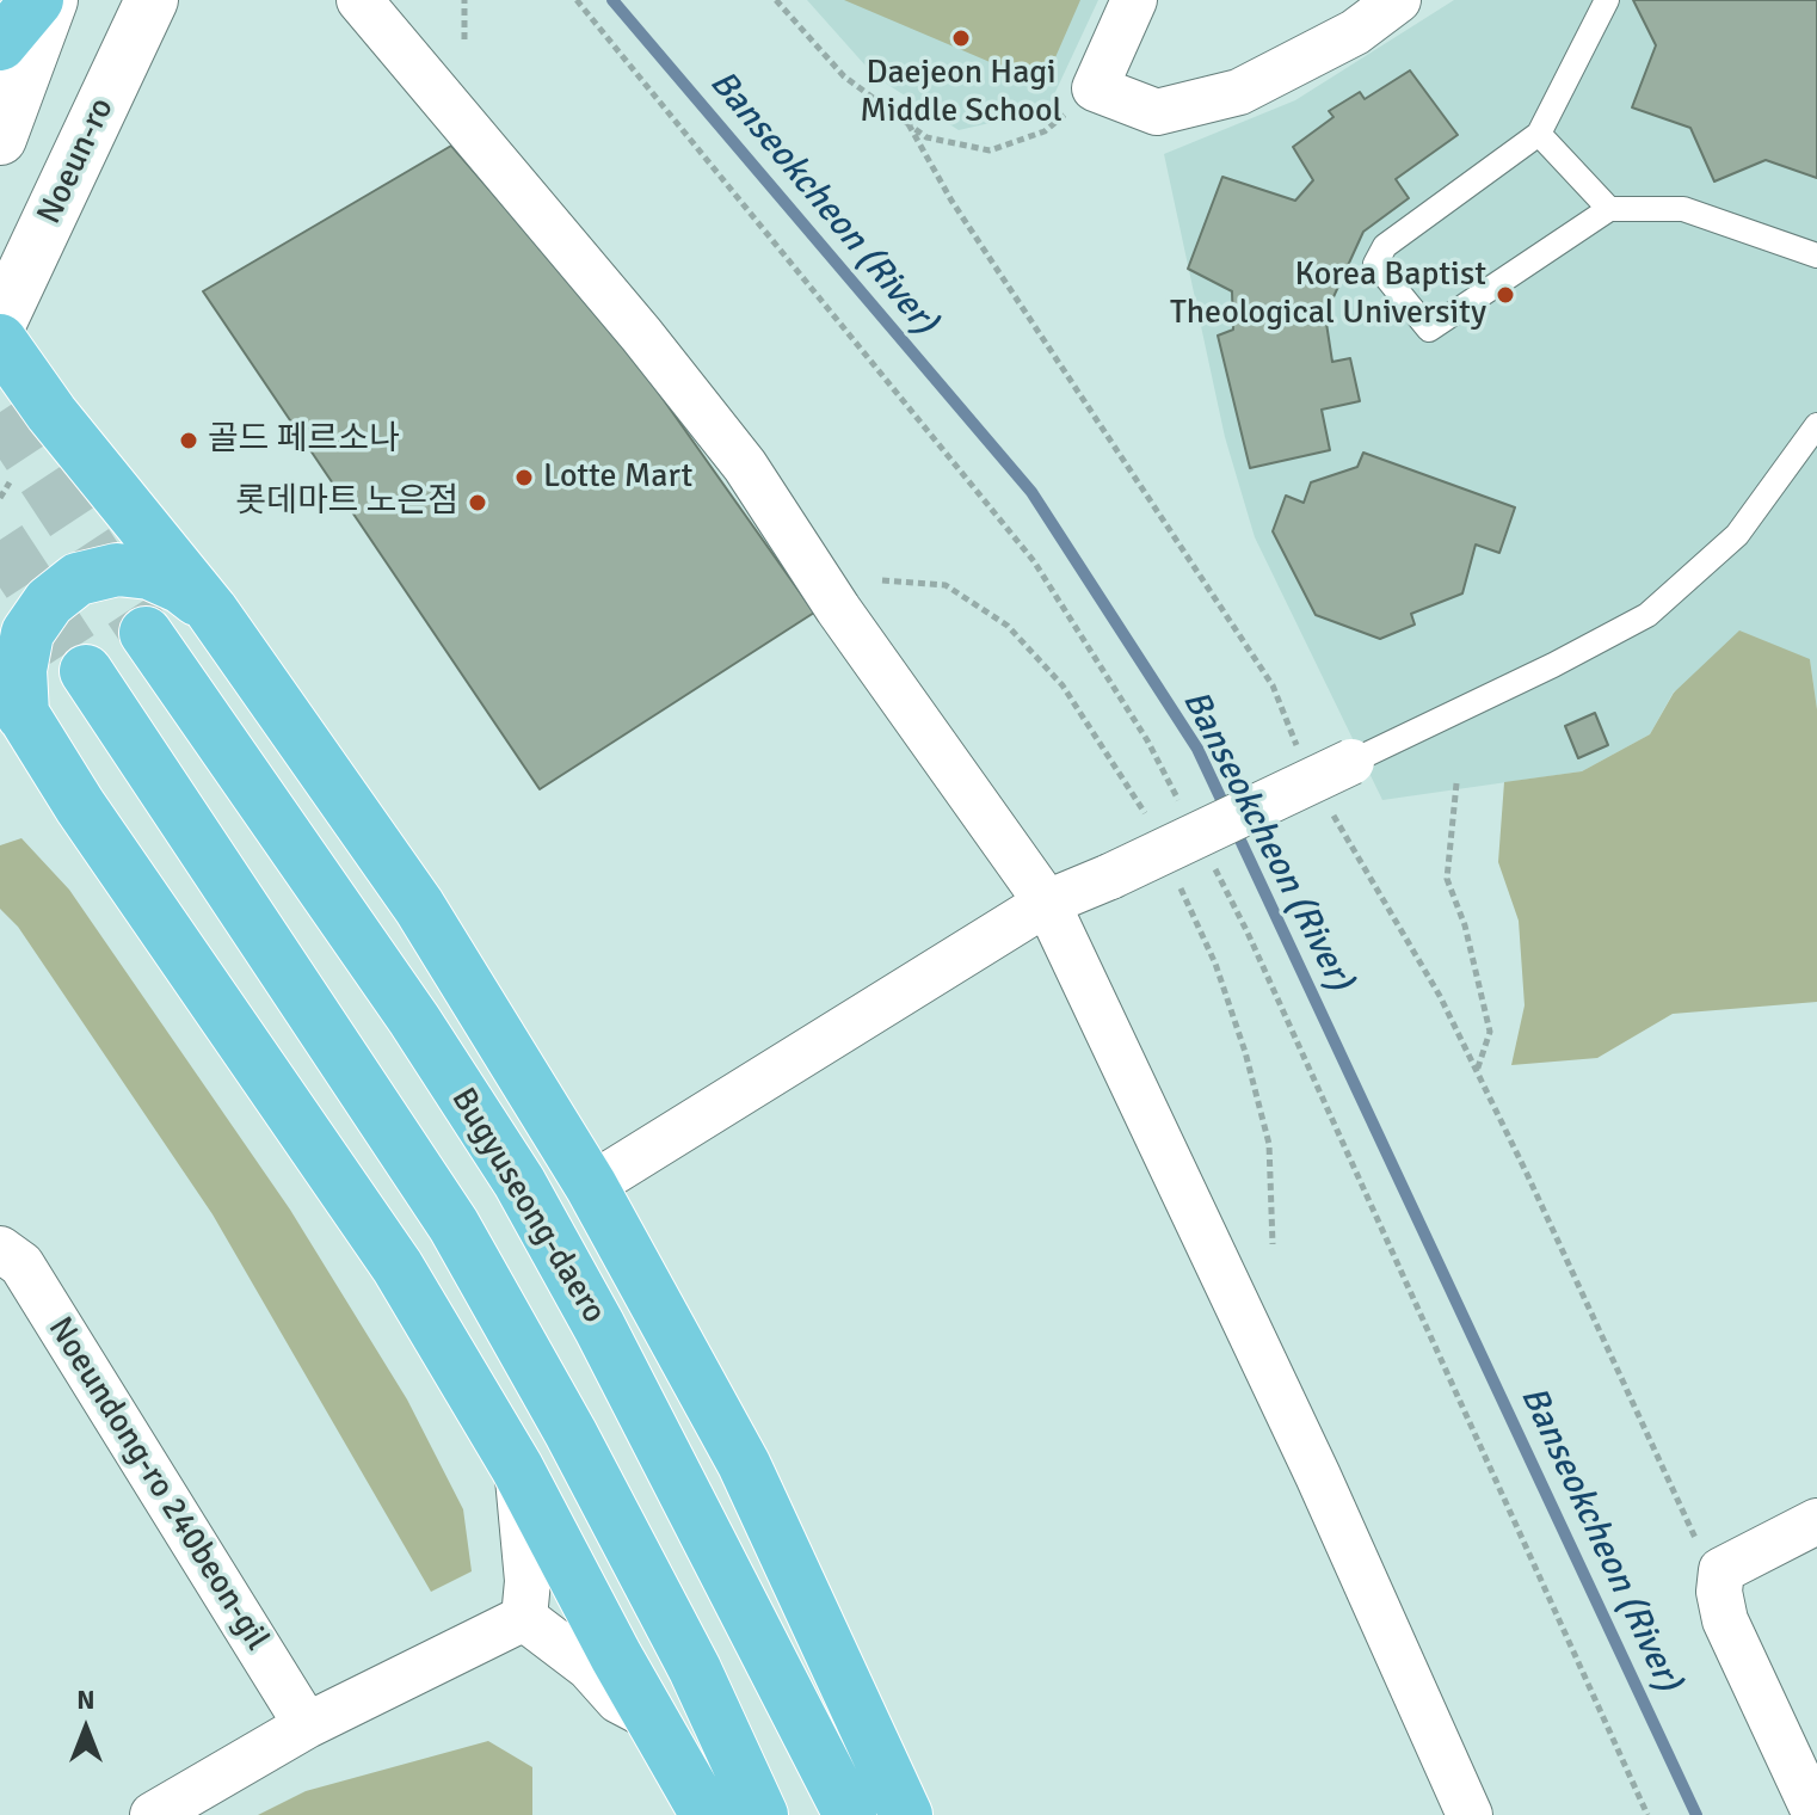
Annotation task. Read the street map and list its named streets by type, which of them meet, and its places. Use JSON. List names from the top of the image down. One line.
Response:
{"streets":{"main road":["Bugyuseong-daero"],"street":["Noeun-ro","Noeundong-ro 240beon-gil"]},"water":["Banseokcheon (River)"],"places":["Daejeon Hagi Middle School","Korea Baptist Theological University","골드 페르소나","Lotte Mart","롯데마트 노은점"],"north":"top"}
